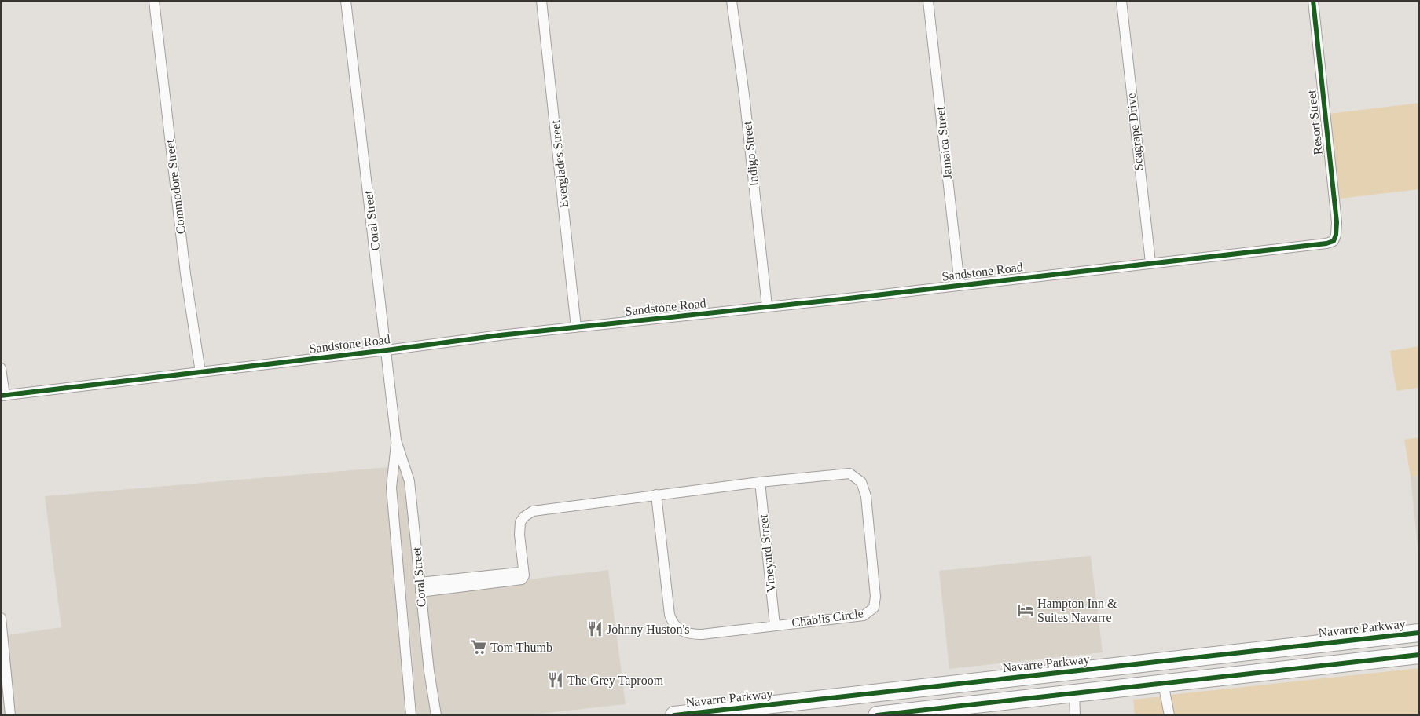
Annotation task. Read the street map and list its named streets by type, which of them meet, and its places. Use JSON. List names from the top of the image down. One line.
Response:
{"streets":{"highway":["Navarre Parkway"],"street":["Resort Street","Seagrape Drive","Jamaica Street","Indigo Street","Everglades Street","Commodore Street","Coral Street","Sandstone Road","Vineyard Street","Chablis Circle"]},"crossings":[["Resort Street","Sandstone Road"],["Seagrape Drive","Sandstone Road"],["Jamaica Street","Sandstone Road"],["Indigo Street","Sandstone Road"],["Everglades Street","Sandstone Road"],["Commodore Street","Sandstone Road"],["Coral Street","Sandstone Road"],["Coral Street","Chablis Circle"],["Vineyard Street","Chablis Circle"]],"places":{"hotel":["Hampton Inn & Suites Navarre"],"restaurant":["Johnny Huston's","The Grey Taproom"],"supermarket":["Tom Thumb"]}}
